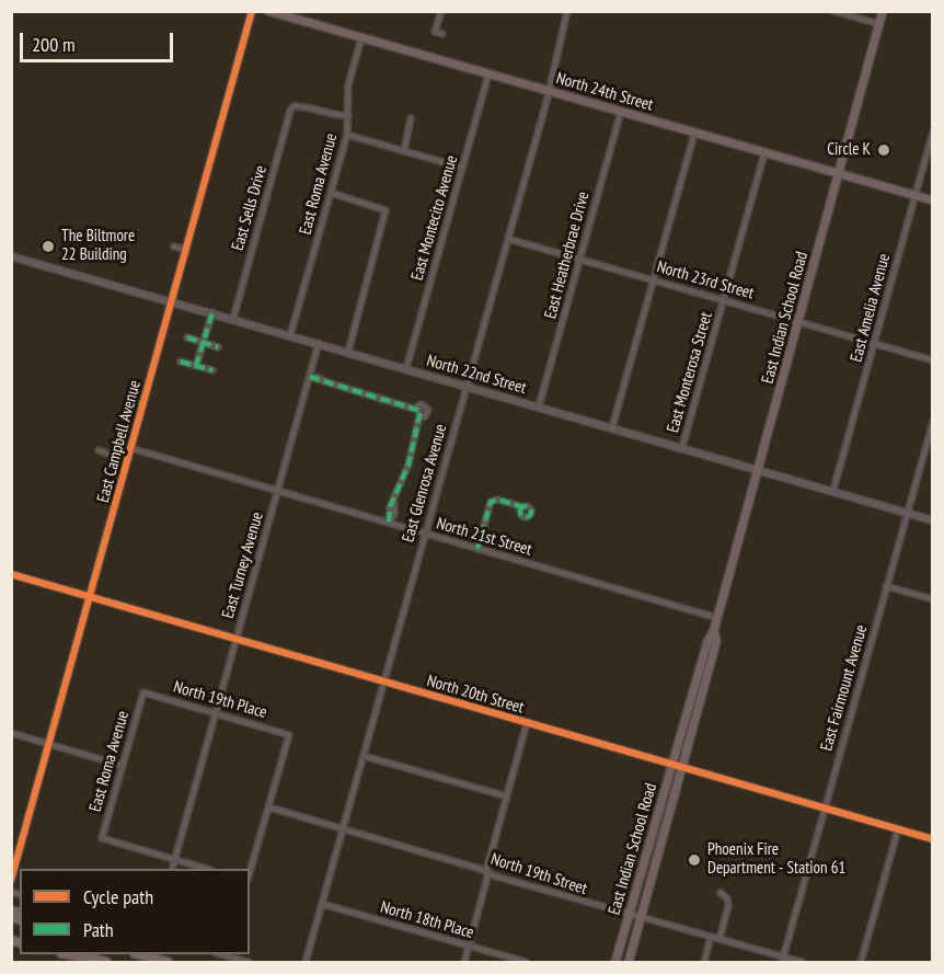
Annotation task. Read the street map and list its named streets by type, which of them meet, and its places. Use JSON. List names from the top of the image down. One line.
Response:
{"streets":{"main road":["North 24th Street","East Indian School Road"],"street":["East Roma Avenue","East Sells Drive","East Montecito Avenue","East Heatherbrae Drive","North 23rd Street","East Amelia Avenue","East Monterosa Street","North 22nd Street","East Campbell Avenue","East Glenrosa Avenue","North 21st Street","East Turney Avenue","East Fairmount Avenue","North 20th Street","North 19th Place","North 19th Street","North 18th Place"]},"crossings":[["North 24th Street","East Roma Avenue"],["North 24th Street","East Montecito Avenue"],["North 24th Street","East Heatherbrae Drive"],["North 24th Street","East Amelia Avenue"],["North 24th Street","East Indian School Road"],["North 24th Street","East Monterosa Street"],["North 24th Street","East Glenrosa Avenue"],["East Roma Avenue","East Sells Drive"],["East Roma Avenue","North 22nd Street"],["East Roma Avenue","East Turney Avenue"],["East Roma Avenue","North 19th Place"],["East Sells Drive","North 22nd Street"],["East Montecito Avenue","North 22nd Street"],["East Heatherbrae Drive","North 23rd Street"],["East Heatherbrae Drive","North 22nd Street"],["North 23rd Street","East Amelia Avenue"],["North 23rd Street","East Indian School Road"],["North 23rd Street","East Monterosa Street"],["North 23rd Street","East Glenrosa Avenue"],["East Amelia Avenue","North 22nd Street"],["East Indian School Road","North 22nd Street"],["East Indian School Road","North 21st Street"],["East Indian School Road","North 20th Street"],["East Indian School Road","North 19th Street"],["East Monterosa Street","North 22nd Street"],["North 22nd Street","East Campbell Avenue"],["North 22nd Street","East Glenrosa Avenue"],["North 22nd Street","East Turney Avenue"],["North 22nd Street","East Fairmount Avenue"],["East Campbell Avenue","North 21st Street"],["East Campbell Avenue","North 20th Street"],["East Glenrosa Avenue","North 21st Street"],["East Glenrosa Avenue","North 20th Street"],["East Glenrosa Avenue","North 19th Street"],["East Glenrosa Avenue","North 18th Place"],["North 21st Street","East Turney Avenue"],["East Turney Avenue","North 20th Street"],["East Turney Avenue","North 19th Place"],["East Fairmount Avenue","North 20th Street"],["East Fairmount Avenue","North 19th Street"],["North 19th Place","North 19th Street"]],"places":["Circle K","The Biltmore 22 Building","Phoenix Fire Department - Station 61"],"legend":["Cycle path","Path"],"scale_bar":"200 m"}
